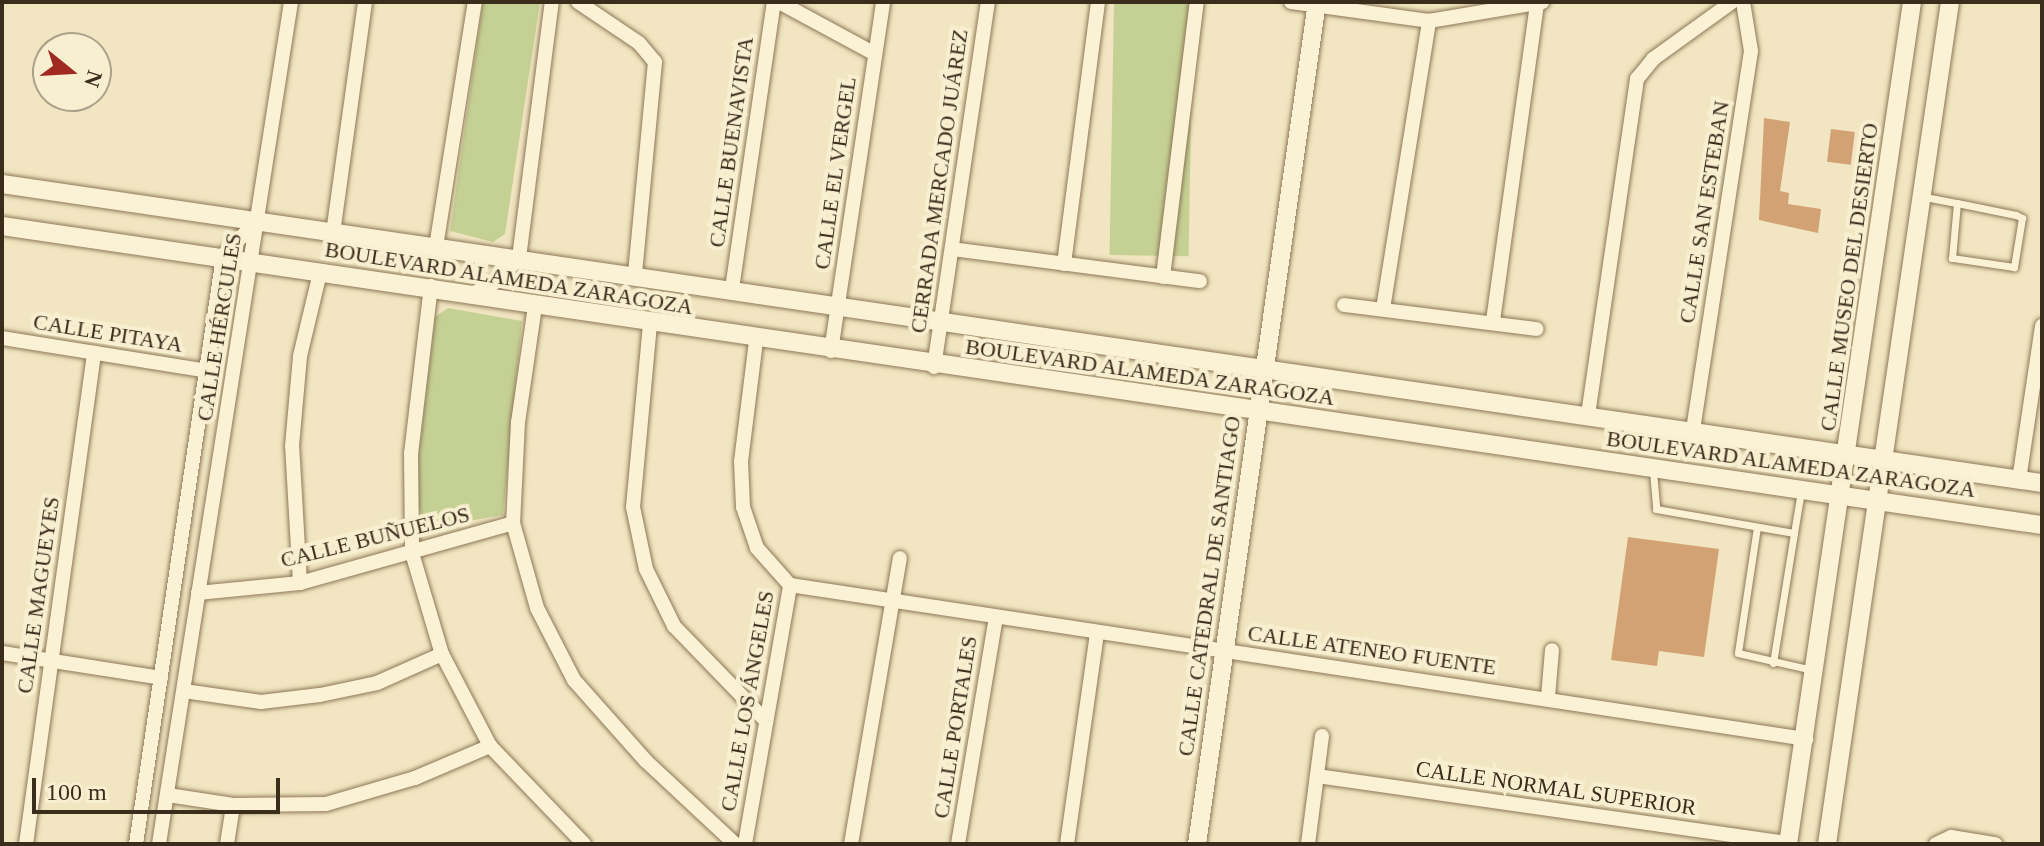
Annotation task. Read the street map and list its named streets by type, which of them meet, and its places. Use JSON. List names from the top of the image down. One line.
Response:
{"streets":{"street":["CALLE BUENAVISTA","CALLE EL VERGEL","CERRADA MERCADO JUÁREZ","CALLE SAN ESTEBAN","CALLE MUSEO DEL DESIERTO","BOULEVARD ALAMEDA ZARAGOZA","CALLE HÉRCULES","CALLE PITAYA","CALLE BUÑUELOS","CALLE CATEDRAL DE SANTIAGO","CALLE MAGUEYES","CALLE ATENEO FUENTE","CALLE LOS ÁNGELES","CALLE PORTALES","CALLE NORMAL SUPERIOR"]},"crossings":[["CALLE BUENAVISTA","BOULEVARD ALAMEDA ZARAGOZA"],["CALLE EL VERGEL","BOULEVARD ALAMEDA ZARAGOZA"],["CERRADA MERCADO JUÁREZ","BOULEVARD ALAMEDA ZARAGOZA"],["CALLE SAN ESTEBAN","BOULEVARD ALAMEDA ZARAGOZA"],["CALLE MUSEO DEL DESIERTO","BOULEVARD ALAMEDA ZARAGOZA"],["CALLE MUSEO DEL DESIERTO","CALLE ATENEO FUENTE"],["CALLE MUSEO DEL DESIERTO","CALLE NORMAL SUPERIOR"],["BOULEVARD ALAMEDA ZARAGOZA","CALLE HÉRCULES"],["BOULEVARD ALAMEDA ZARAGOZA","CALLE CATEDRAL DE SANTIAGO"],["BOULEVARD ALAMEDA ZARAGOZA","CALLE LOS ÁNGELES"],["CALLE HÉRCULES","CALLE PITAYA"],["CALLE HÉRCULES","CALLE BUÑUELOS"],["CALLE PITAYA","CALLE MAGUEYES"],["CALLE CATEDRAL DE SANTIAGO","CALLE ATENEO FUENTE"],["CALLE ATENEO FUENTE","CALLE LOS ÁNGELES"],["CALLE ATENEO FUENTE","CALLE PORTALES"]],"scale_bar":"100 m","north":"right"}
